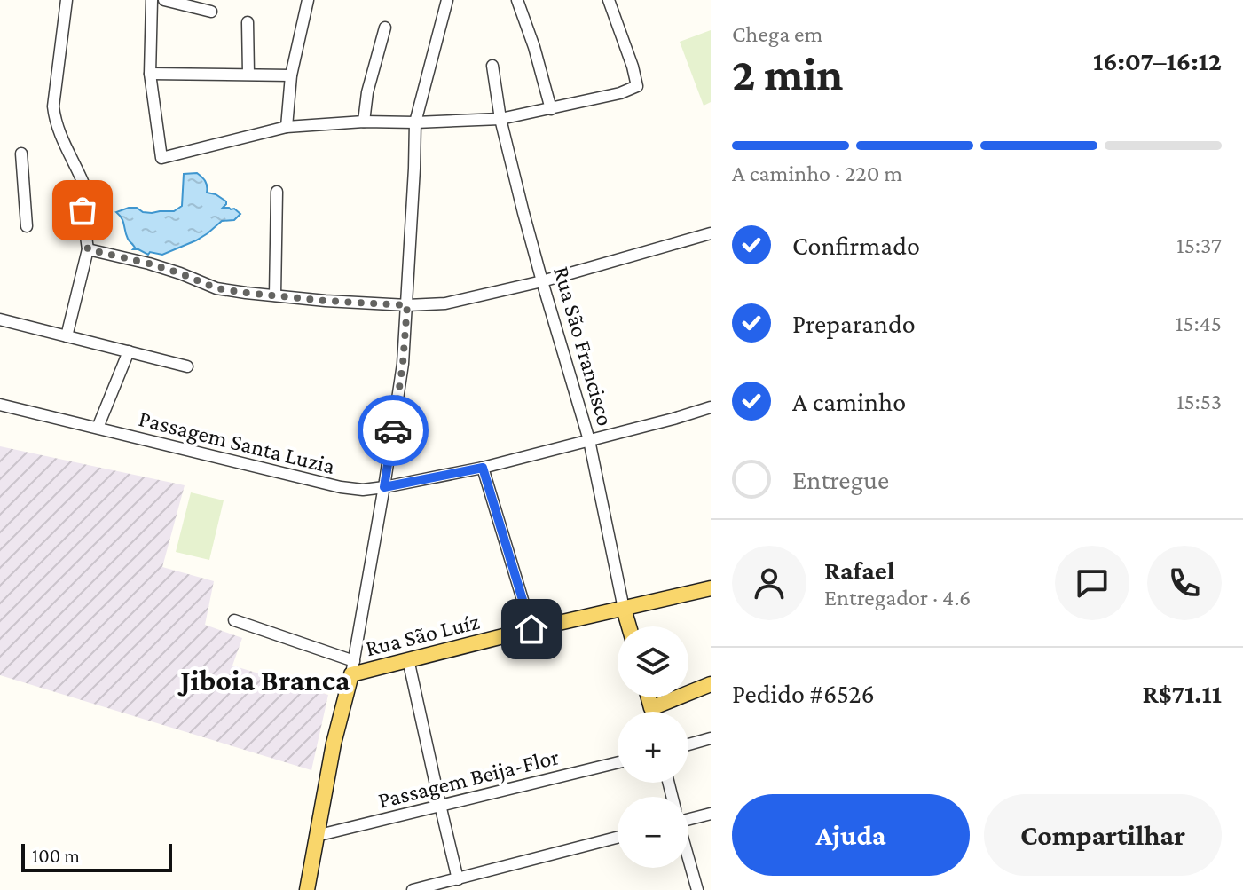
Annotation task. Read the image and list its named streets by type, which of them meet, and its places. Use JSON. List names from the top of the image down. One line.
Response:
{"streets":{"main road":["Rua São Francisco","Rua São Luíz"],"street":["Passagem Santa Luzia","Passagem Beija-Flor"]},"crossings":[["Rua São Francisco","Passagem Santa Luzia"],["Rua São Francisco","Rua São Luíz"]],"districts":["Jiboia Branca"],"scale_bar":"100 m","page":{"heading":["2 min","Chega em","16:07–16:12"],"panel":["Rafael","Entregador · 4.6","Pedido #6526","R$71.11"],"bar":"A caminho · 220 m","list":[["Confirmado","15:37"],["Preparando","15:45"],["A caminho","15:53"],"Entregue"],"map_buttons":["+","−"],"buttons":["Ajuda","Compartilhar"],"scale":"100 m"}}
